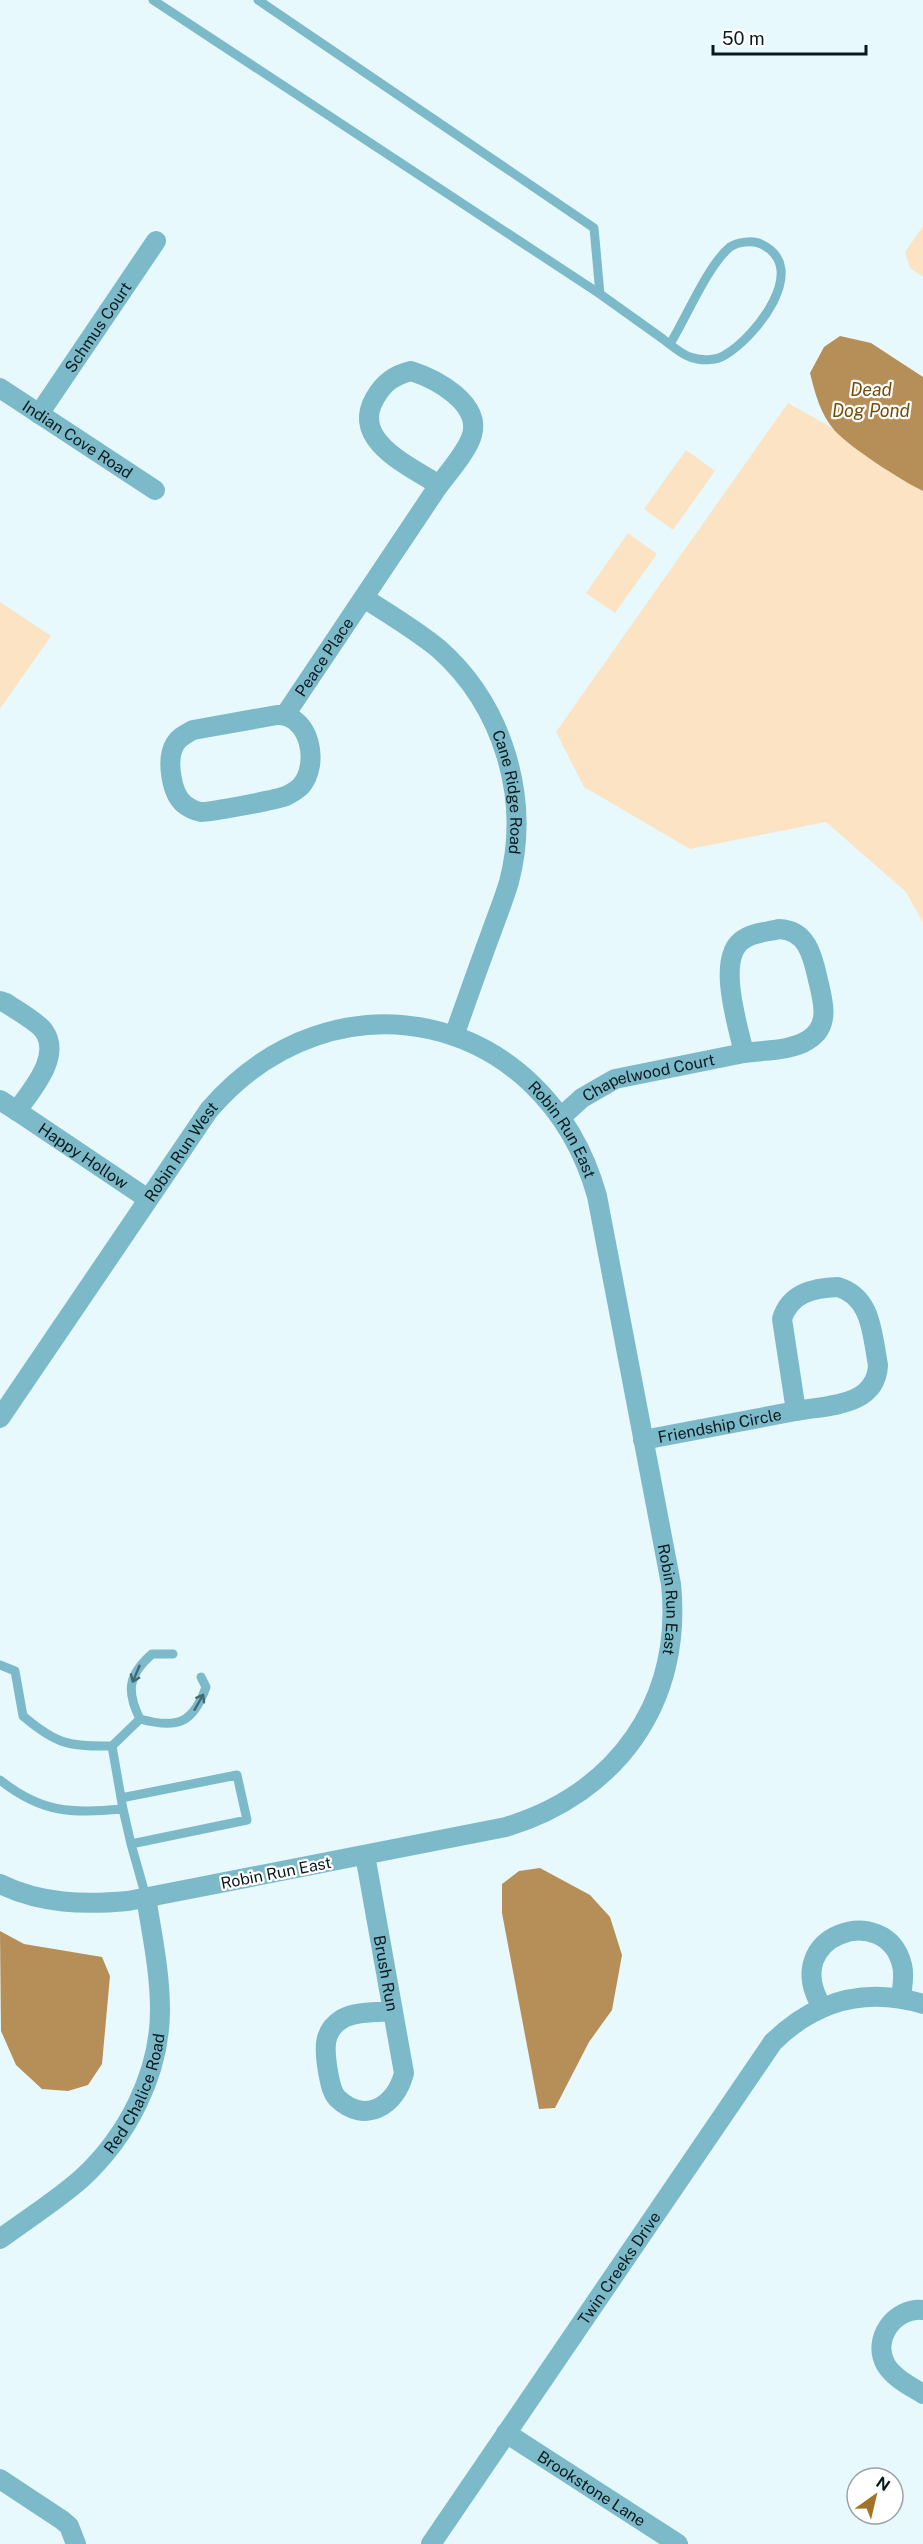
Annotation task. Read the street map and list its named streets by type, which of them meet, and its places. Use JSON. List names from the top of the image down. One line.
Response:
{"streets":{"street":["Schmus Court","Indian Cove Road","Peace Place","Cane Ridge Road","Chapelwood Court","Robin Run East","Robin Run West","Happy Hollow","Friendship Circle","Brush Run","Red Chalice Road","Twin Creeks Drive","Brookstone Lane"]},"crossings":[["Schmus Court","Indian Cove Road"],["Peace Place","Cane Ridge Road"],["Cane Ridge Road","Robin Run East"],["Cane Ridge Road","Robin Run West"],["Chapelwood Court","Robin Run East"],["Robin Run East","Robin Run West"],["Robin Run East","Friendship Circle"],["Robin Run East","Brush Run"],["Robin Run East","Red Chalice Road"],["Robin Run West","Happy Hollow"],["Twin Creeks Drive","Brookstone Lane"]],"water":["Dead Dog Pond"],"scale_bar":"50 m","north":"top right"}
